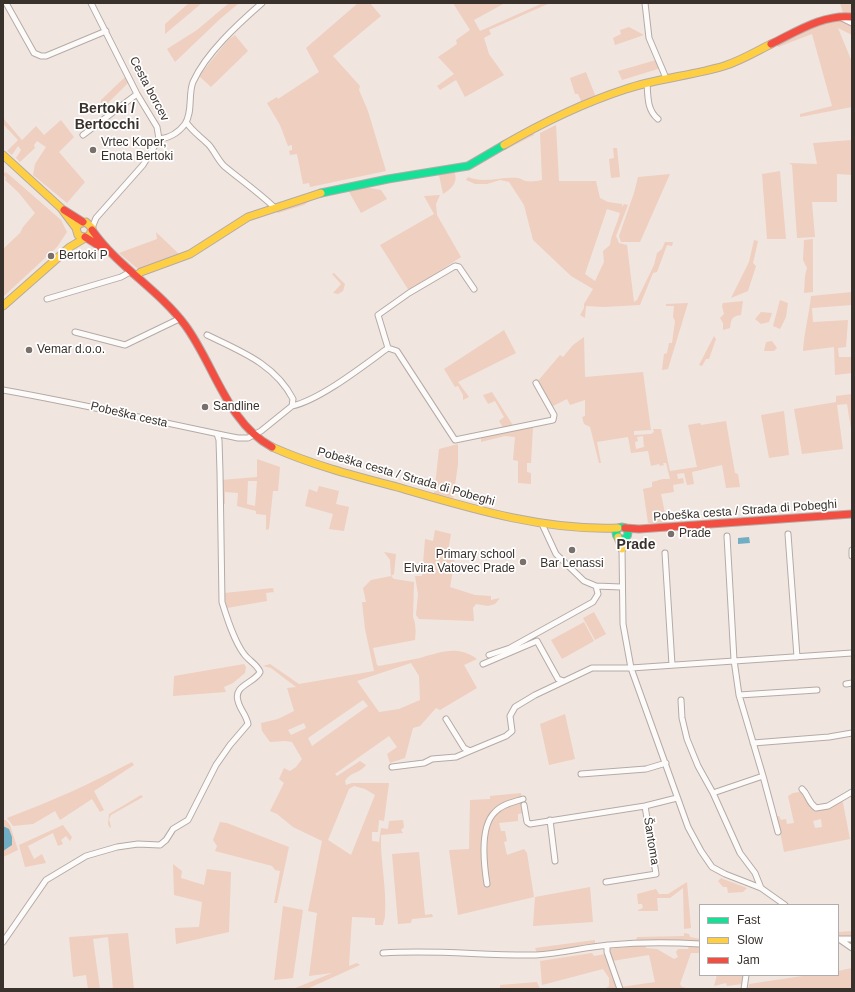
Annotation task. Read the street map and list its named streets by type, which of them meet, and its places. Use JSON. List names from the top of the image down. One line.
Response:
{"streets":{"street":["Cesta borcev","Pobeška cesta","Pobeška cesta / Strada di Pobeghi","Šantoma"]},"crossings":[["Pobeška cesta","Pobeška cesta / Strada di Pobeghi"]],"districts":["Bertoki / Bertocchi","Prade"],"places":["Vrtec Koper, Enota Bertoki","Bertoki P","Vemar d.o.o.","Sandline","Prade","Bar Lenassi","Primary school Elvira Vatovec Prade"],"legend":["Fast","Slow","Jam"]}
